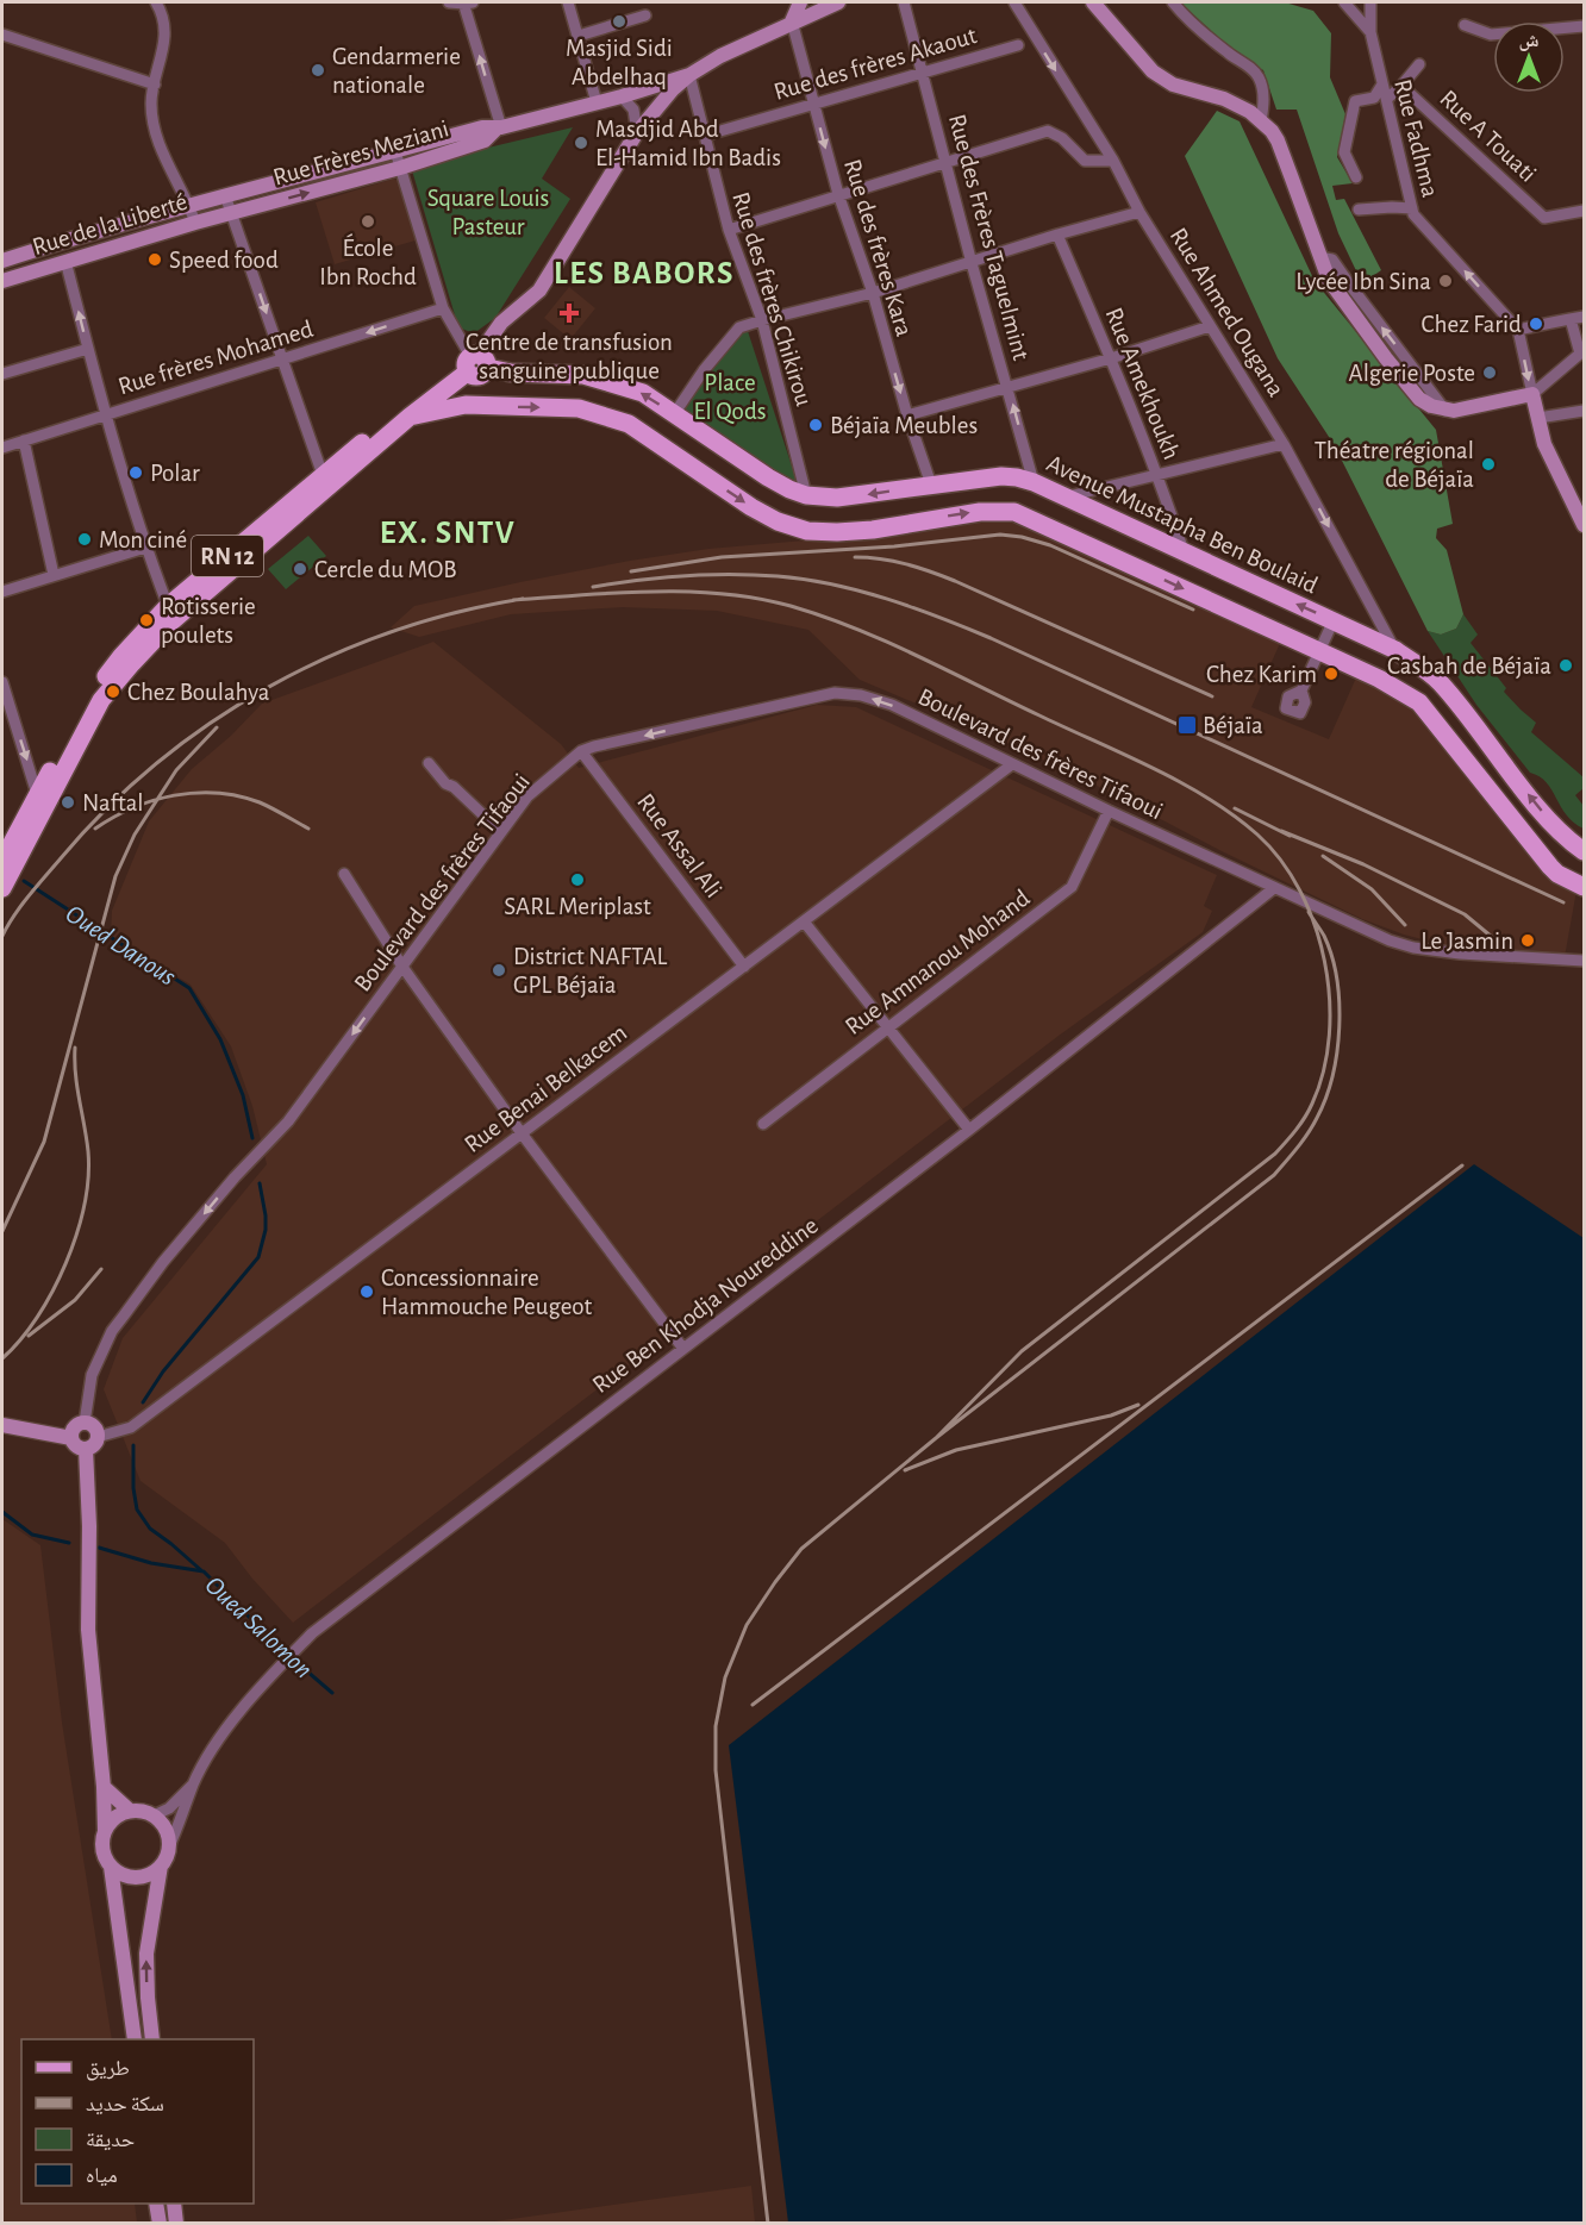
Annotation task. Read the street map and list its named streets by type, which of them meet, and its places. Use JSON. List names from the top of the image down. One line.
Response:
{"streets":{"main road":["Rue Frères Meziani","Rue de la Liberté","Avenue Mustapha Ben Boulaid","RN 12"],"street":["Rue des frères Akaout","Rue A Touati","Rue Fadhma","Rue des Frères Taguelmint","Rue des frères Kara","Rue des frères Chikirou","Rue Ahmed Ougana","Rue frères Mohamed","Rue Amekhoukh","Boulevard des frères Tifaoui","Rue Assal Ali","Rue Amnanou Mohand","Rue Benai Belkacem","Rue Ben Khodja Noureddine"]},"crossings":[["Rue des frères Akaout","Rue des Frères Taguelmint"],["Rue des frères Akaout","Rue des frères Kara"],["Rue des frères Akaout","Rue des frères Chikirou"],["Rue Frères Meziani","Rue de la Liberté"],["Rue Frères Meziani","Rue des frères Chikirou"],["Rue des Frères Taguelmint","Avenue Mustapha Ben Boulaid"],["Rue des frères Kara","Avenue Mustapha Ben Boulaid"],["Rue des frères Chikirou","Avenue Mustapha Ben Boulaid"],["Rue Ahmed Ougana","Avenue Mustapha Ben Boulaid"],["Rue Amekhoukh","Avenue Mustapha Ben Boulaid"],["Avenue Mustapha Ben Boulaid","RN 12"],["Boulevard des frères Tifaoui","Rue Assal Ali"],["Boulevard des frères Tifaoui","Rue Amnanou Mohand"],["Boulevard des frères Tifaoui","Rue Benai Belkacem"],["Boulevard des frères Tifaoui","Rue Ben Khodja Noureddine"],["Rue Assal Ali","Rue Benai Belkacem"]],"one_way":["Rue Fadhma","Rue des frères Kara","Rue Ahmed Ougana","Rue frères Mohamed","Boulevard des frères Tifaoui"],"districts":["LES BABORS","EX. SNTV"],"water":["Oued Danous","Oued Salomon"],"parks":["Square Louis Pasteur","Place El Qods"],"places":{"other":["Masjid Sidi Abdelhaq","Gendarmerie nationale","Masdjid Abd El-Hamid Ibn Badis","École Ibn Rochd","Speed food","Lycée Ibn Sina","Chez Farid","Algerie Poste","Béjaïa Meubles","Théatre régional de Béjaïa","Polar","Mon ciné","Cercle du MOB","Rotisserie poulets","Casbah de Béjaïa","Chez Karim","Chez Boulahya","Naftal","SARL Meriplast","Le Jasmin","District NAFTAL GPL Béjaïa","Concessionnaire Hammouche Peugeot"],"health":["Centre de transfusion sanguine publique"],"transit":["Béjaïa"]},"legend":["طريق","سكة حديد","حديقة","مياه"],"north":"top"}
